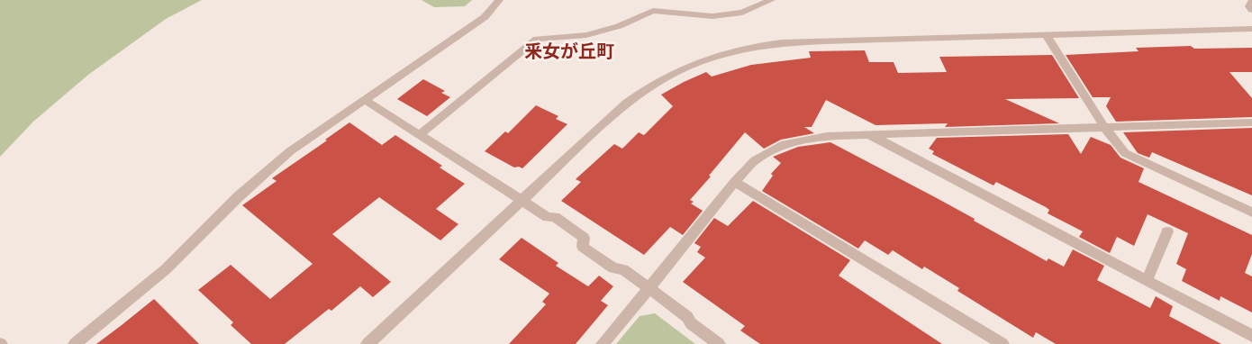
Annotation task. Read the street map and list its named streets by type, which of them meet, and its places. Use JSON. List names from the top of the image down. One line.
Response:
{"districts":["釆女が丘町"]}
